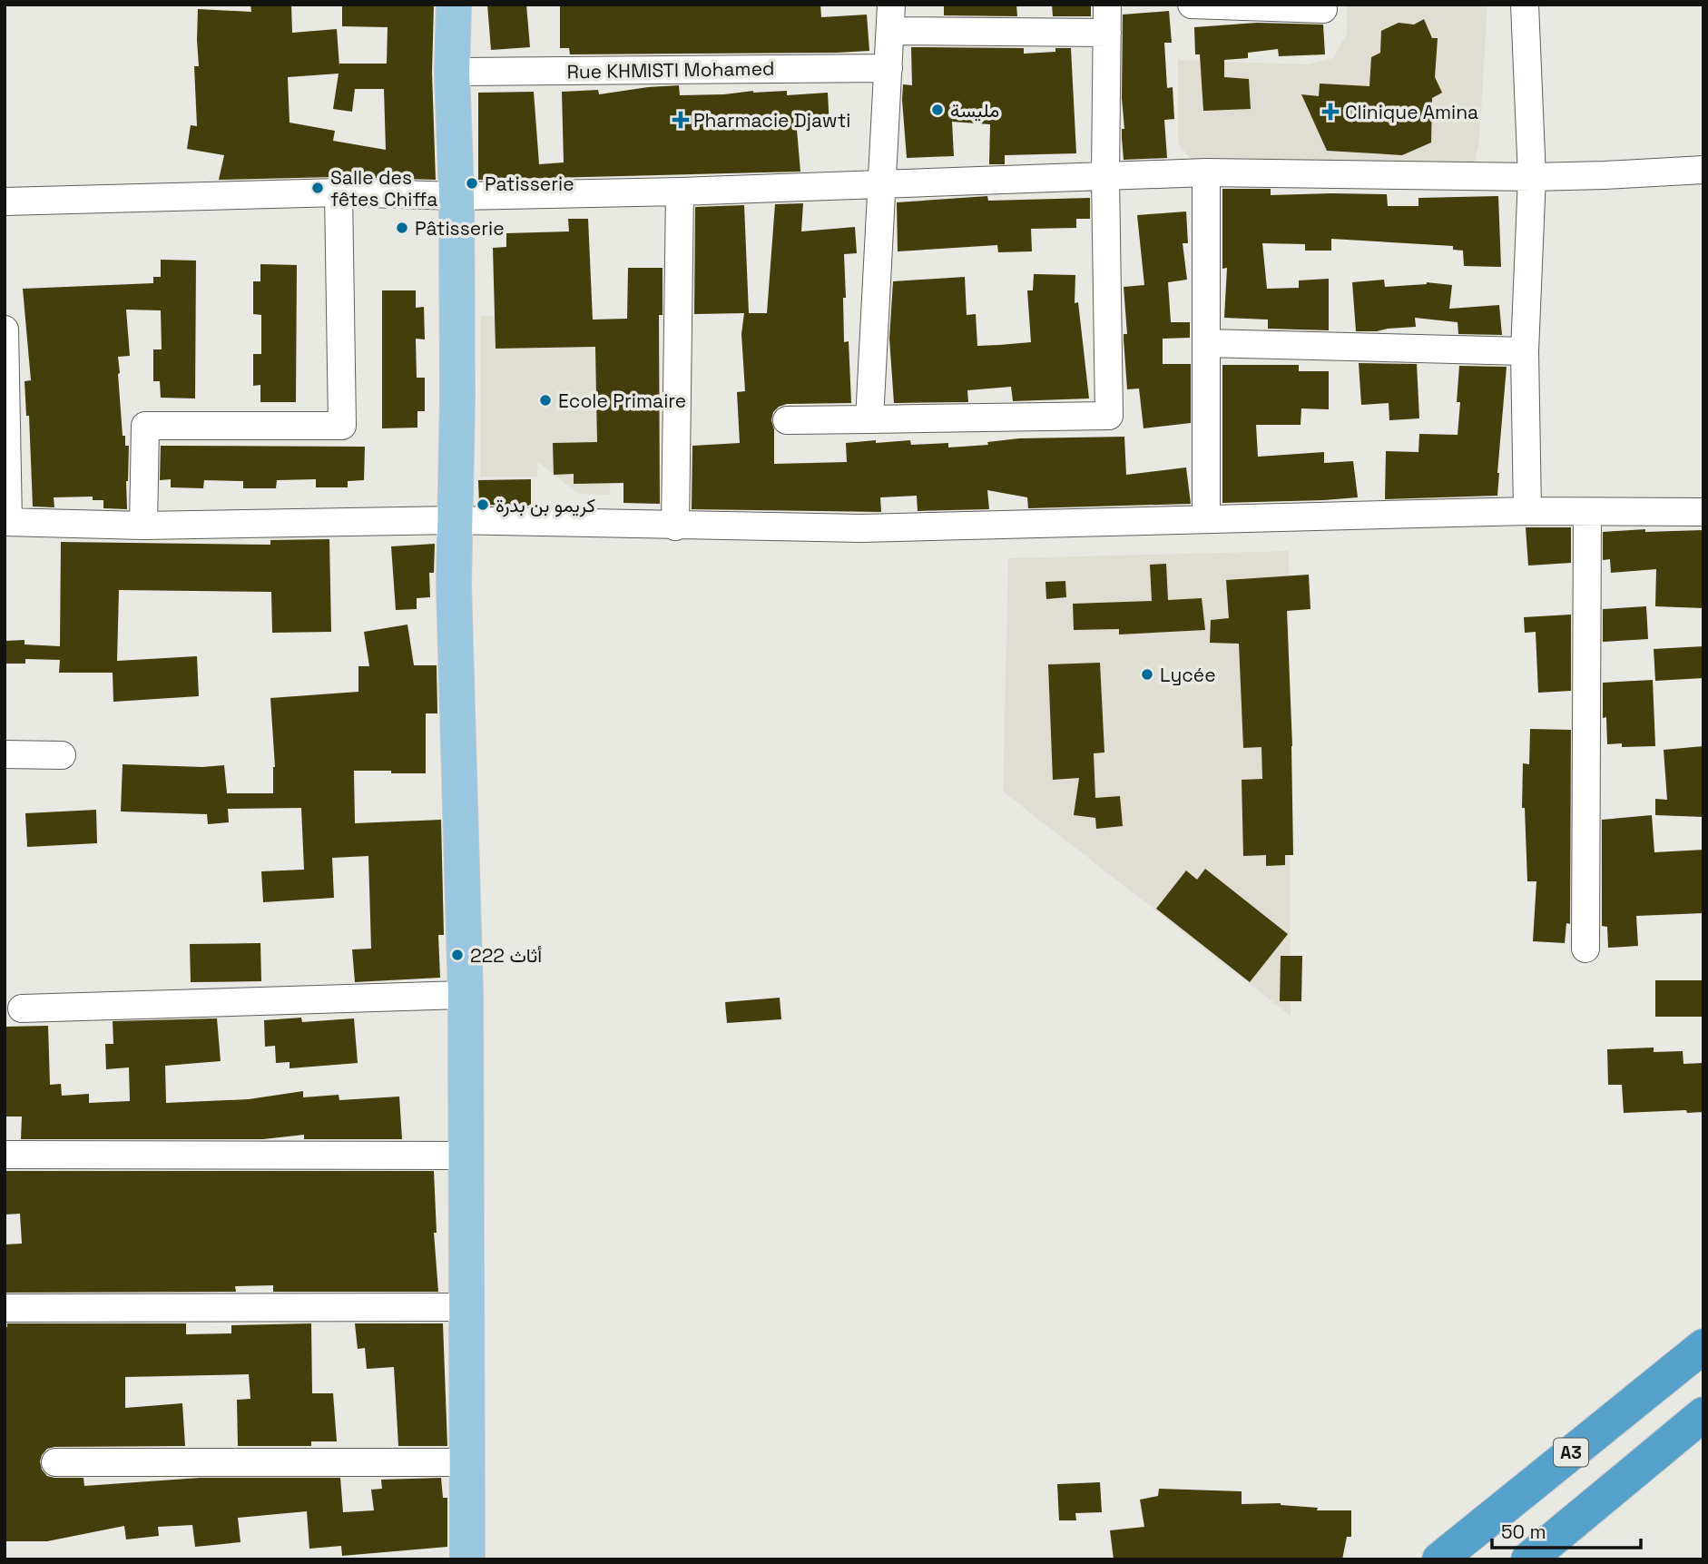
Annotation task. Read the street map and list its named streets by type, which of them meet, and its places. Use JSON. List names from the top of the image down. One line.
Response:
{"streets":{"highway":["A3"],"street":["Rue KHMISTI Mohamed"]},"places":{"other":["مليسة","Patisserie","Salle des fêtes Chiffa","Pâtisserie","Ecole Primaire","كريمو بن بدرة","Lycée","أثاث 222"],"health":["Clinique Amina","Pharmacie Djawti"]},"scale_bar":"50 m"}
